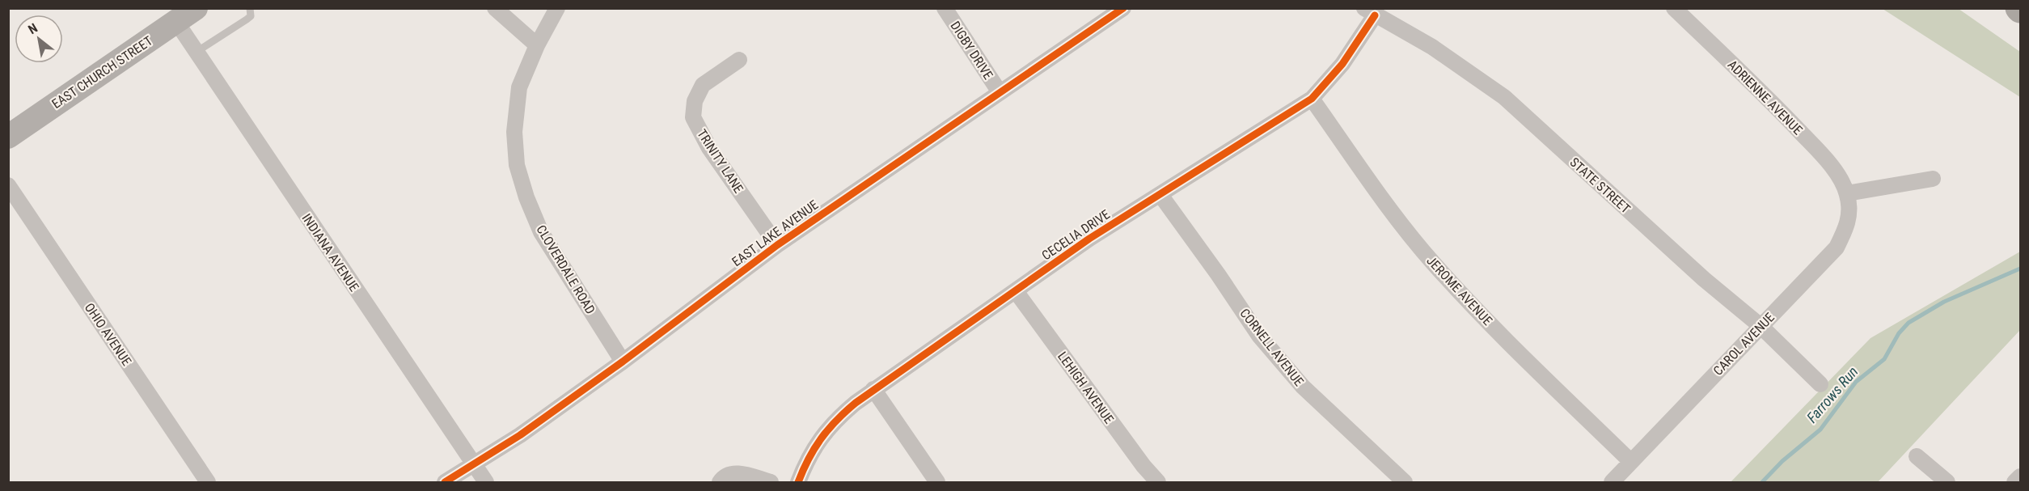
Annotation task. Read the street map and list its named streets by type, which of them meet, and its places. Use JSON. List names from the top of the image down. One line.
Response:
{"streets":{"main road":["EAST CHURCH STREET"],"street":["DIGBY DRIVE","ADRIENNE AVENUE","TRINITY LANE","STATE STREET","EAST LAKE AVENUE","CECELIA DRIVE","INDIANA AVENUE","CLOVERDALE ROAD","JEROME AVENUE","OHIO AVENUE","CAROL AVENUE","CORNELL AVENUE","LEHIGH AVENUE"]},"crossings":[["DIGBY DRIVE","EAST LAKE AVENUE"],["EAST CHURCH STREET","INDIANA AVENUE"],["ADRIENNE AVENUE","CAROL AVENUE"],["TRINITY LANE","EAST LAKE AVENUE"],["STATE STREET","CECELIA DRIVE"],["STATE STREET","CAROL AVENUE"],["EAST LAKE AVENUE","INDIANA AVENUE"],["EAST LAKE AVENUE","CLOVERDALE ROAD"],["CECELIA DRIVE","JEROME AVENUE"],["CECELIA DRIVE","CORNELL AVENUE"],["CECELIA DRIVE","LEHIGH AVENUE"],["JEROME AVENUE","CAROL AVENUE"]],"water":["Farrows Run"],"north":"top left"}
